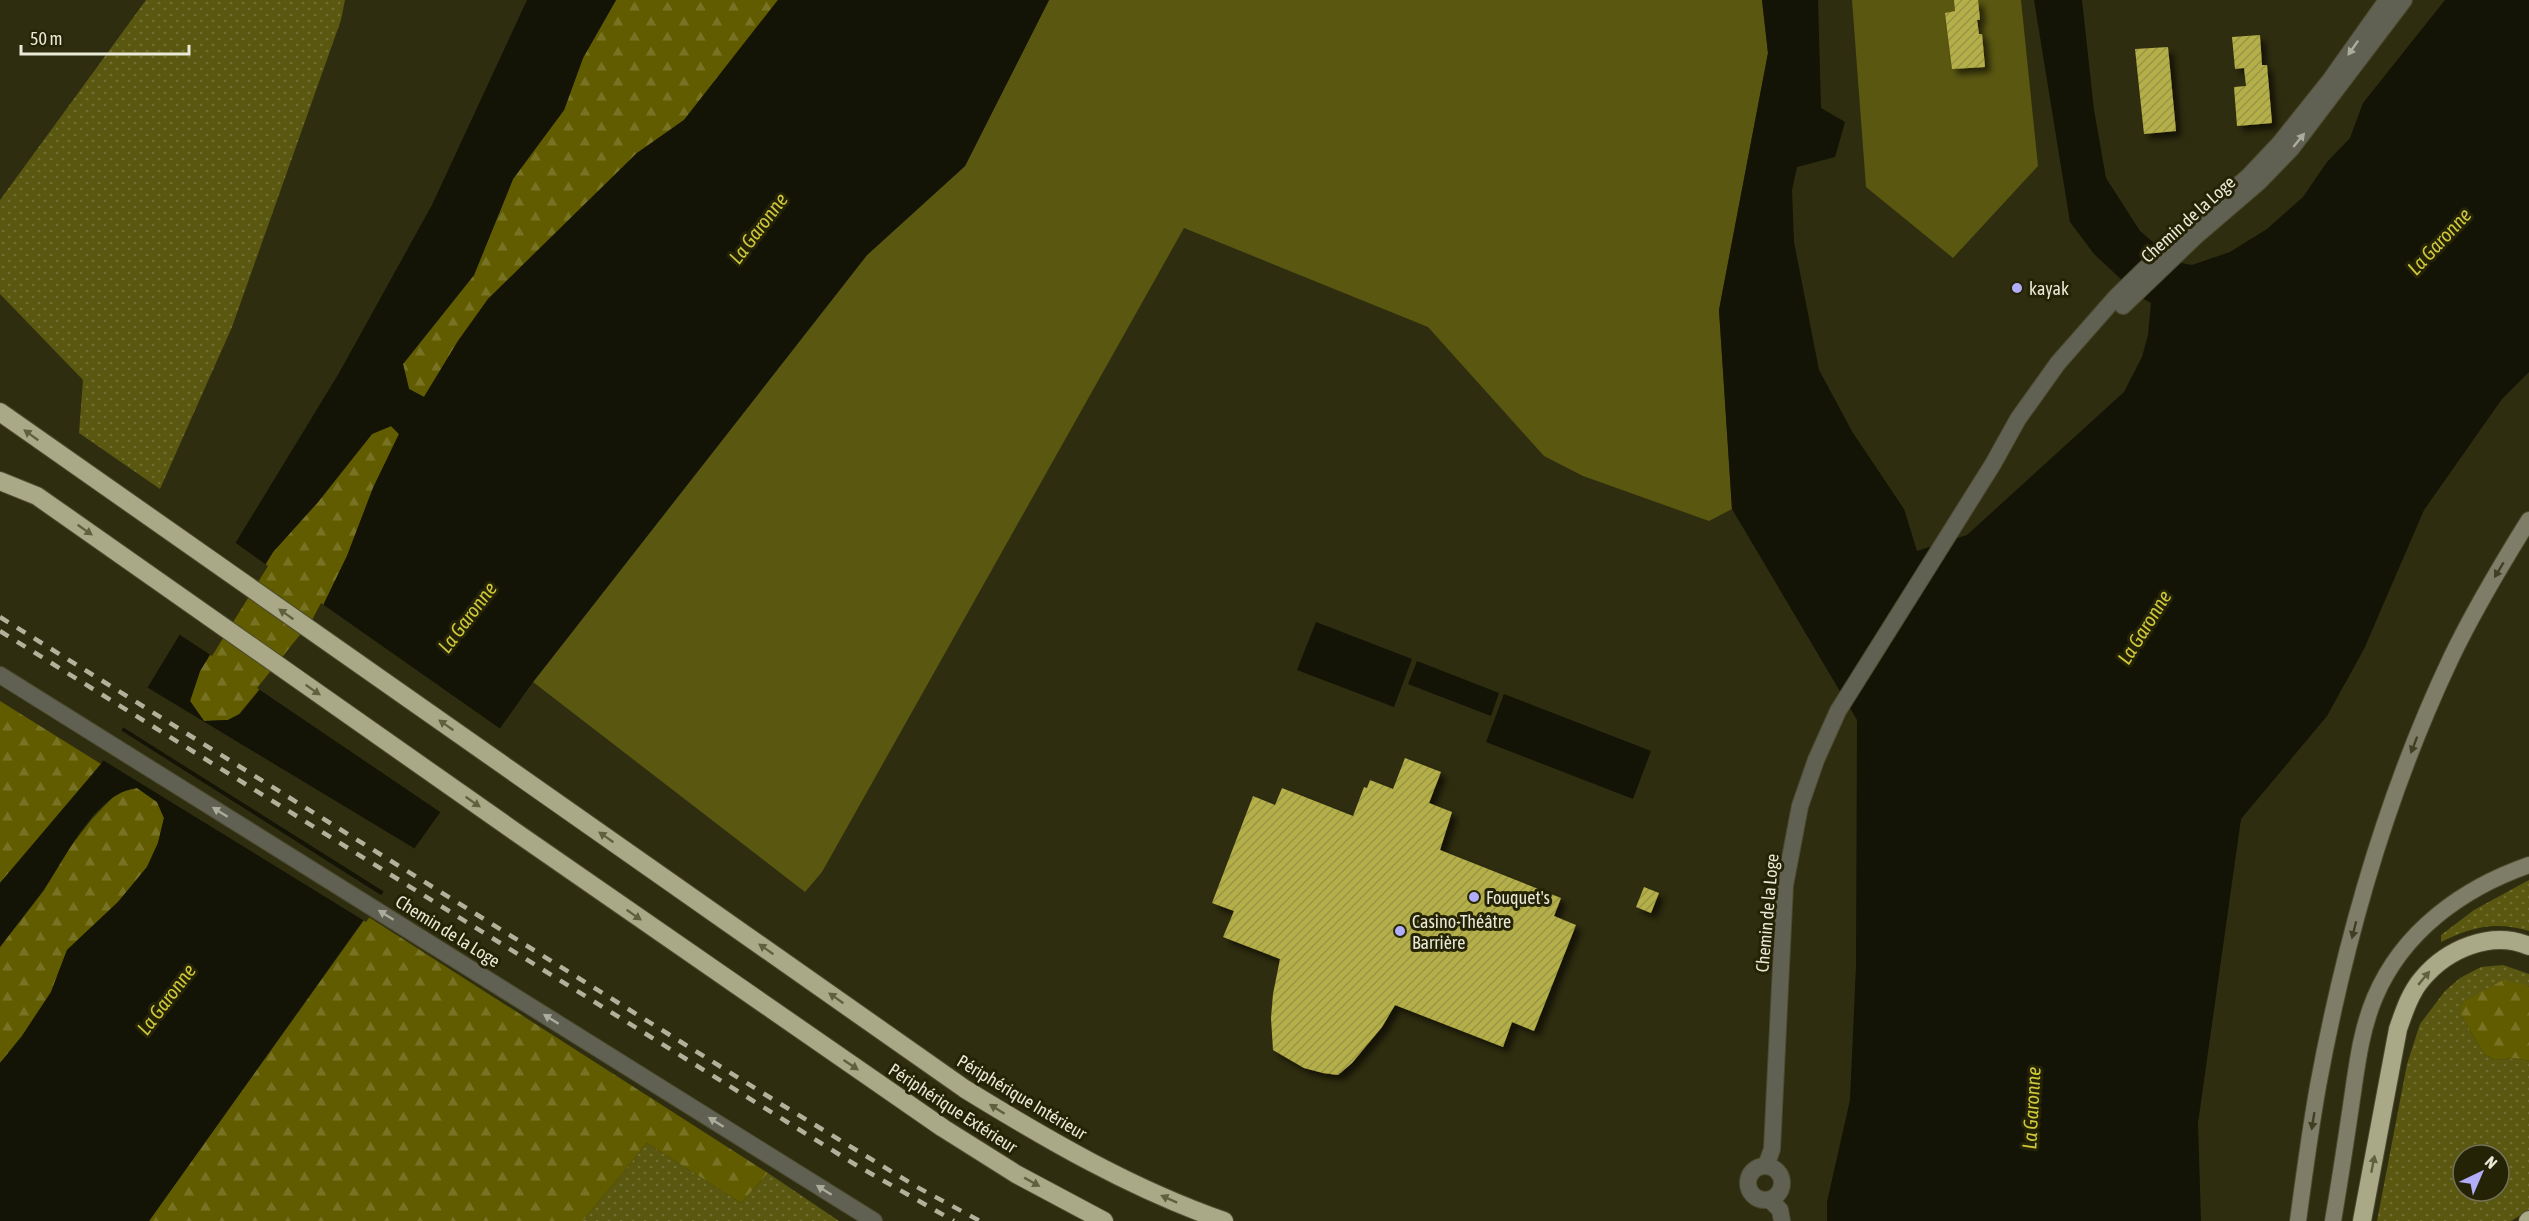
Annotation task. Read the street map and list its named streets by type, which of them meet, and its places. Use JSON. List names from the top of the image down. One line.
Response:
{"streets":{"highway":["Périphérique Intérieur","Périphérique Extérieur"],"street":["Chemin de la Loge"]},"one_way":["Périphérique Intérieur","Périphérique Extérieur"],"water":["La Garonne"],"places":["kayak","Fouquet's","Casino-Théâtre Barrière"],"scale_bar":"50 m","north":"top right"}
